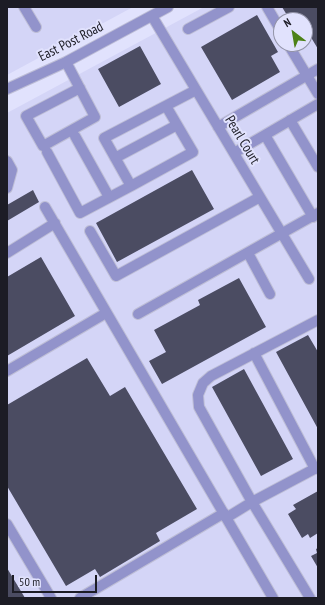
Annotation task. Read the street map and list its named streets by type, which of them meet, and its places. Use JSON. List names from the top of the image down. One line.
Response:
{"streets":{"street":["East Post Road","Pearl Court"]},"crossings":[["East Post Road","Pearl Court"]],"scale_bar":"50 m","north":"top left"}
